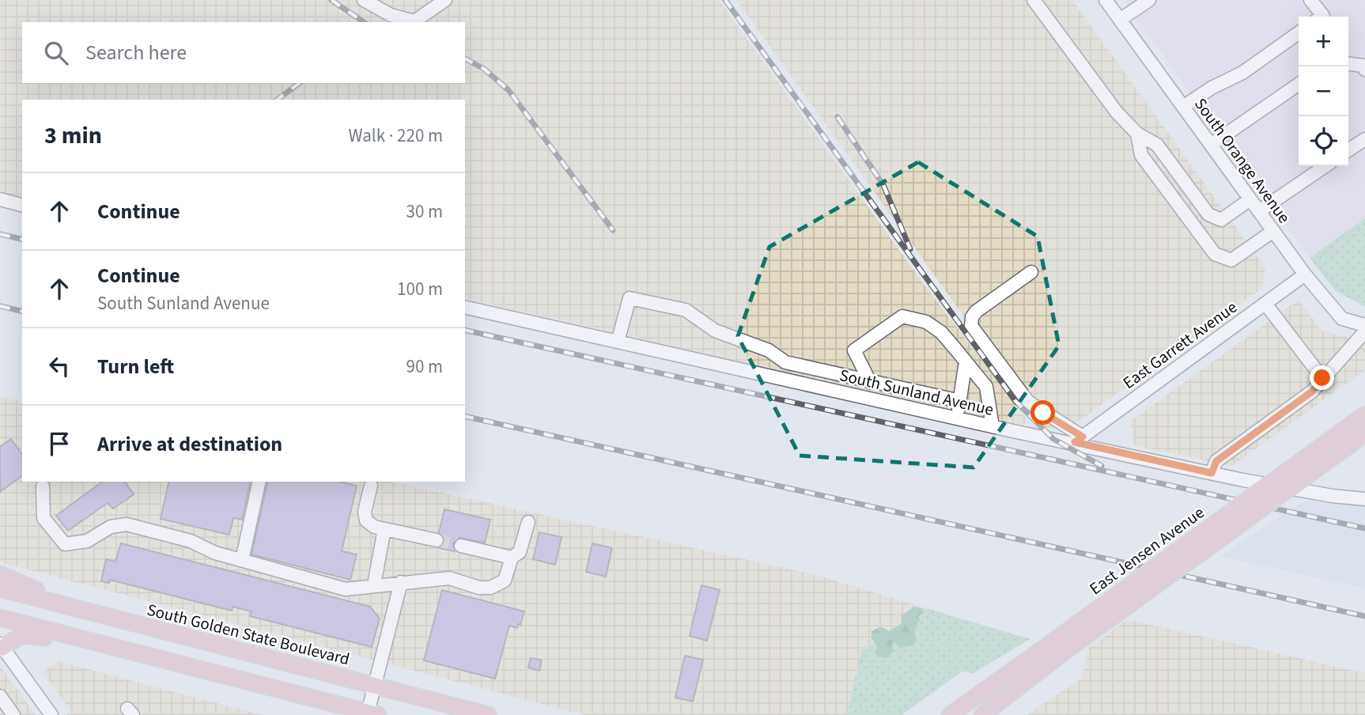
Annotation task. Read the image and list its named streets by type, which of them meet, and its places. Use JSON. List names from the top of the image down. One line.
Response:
{"streets":{"main road":["East Jensen Avenue","South Golden State Boulevard"],"street":["South Orange Avenue","East Garrett Avenue","South Sunland Avenue"]},"crossings":[["South Orange Avenue","East Garrett Avenue"],["East Garrett Avenue","South Sunland Avenue"]],"page":{"map_buttons":["+","−"],"search":"Search here","heading":["3 min","Walk · 220 m"],"list":[["Continue","30 m"],["Continue","South Sunland Avenue","100 m"],["Turn left","90 m"],"Arrive at destination"]}}
